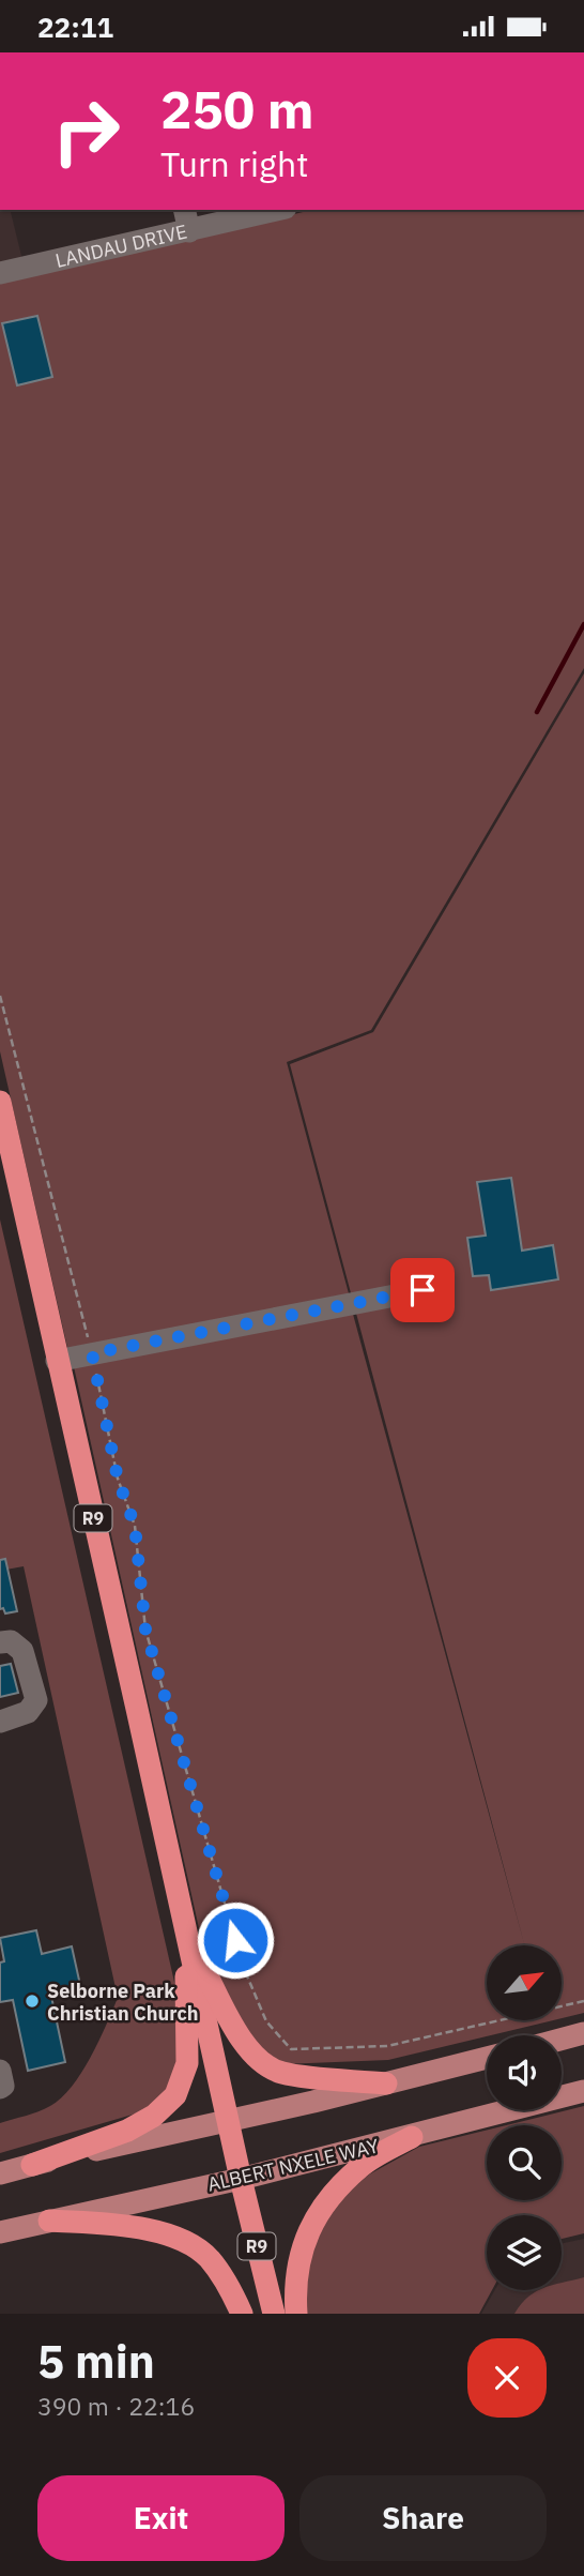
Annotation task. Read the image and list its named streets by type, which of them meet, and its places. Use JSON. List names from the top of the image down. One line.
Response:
{"streets":{"highway":["R9"],"main road":["ALBERT NXELE WAY"],"street":["LANDAU DRIVE"]},"crossings":[["R9","ALBERT NXELE WAY"]],"places":["Selborne Park Christian Church"],"north":"top right","page":{"status":"22:11","turn":["250 m","Turn right"],"heading":["5 min","390 m · 22:16"],"buttons":["Exit","Share"]}}
